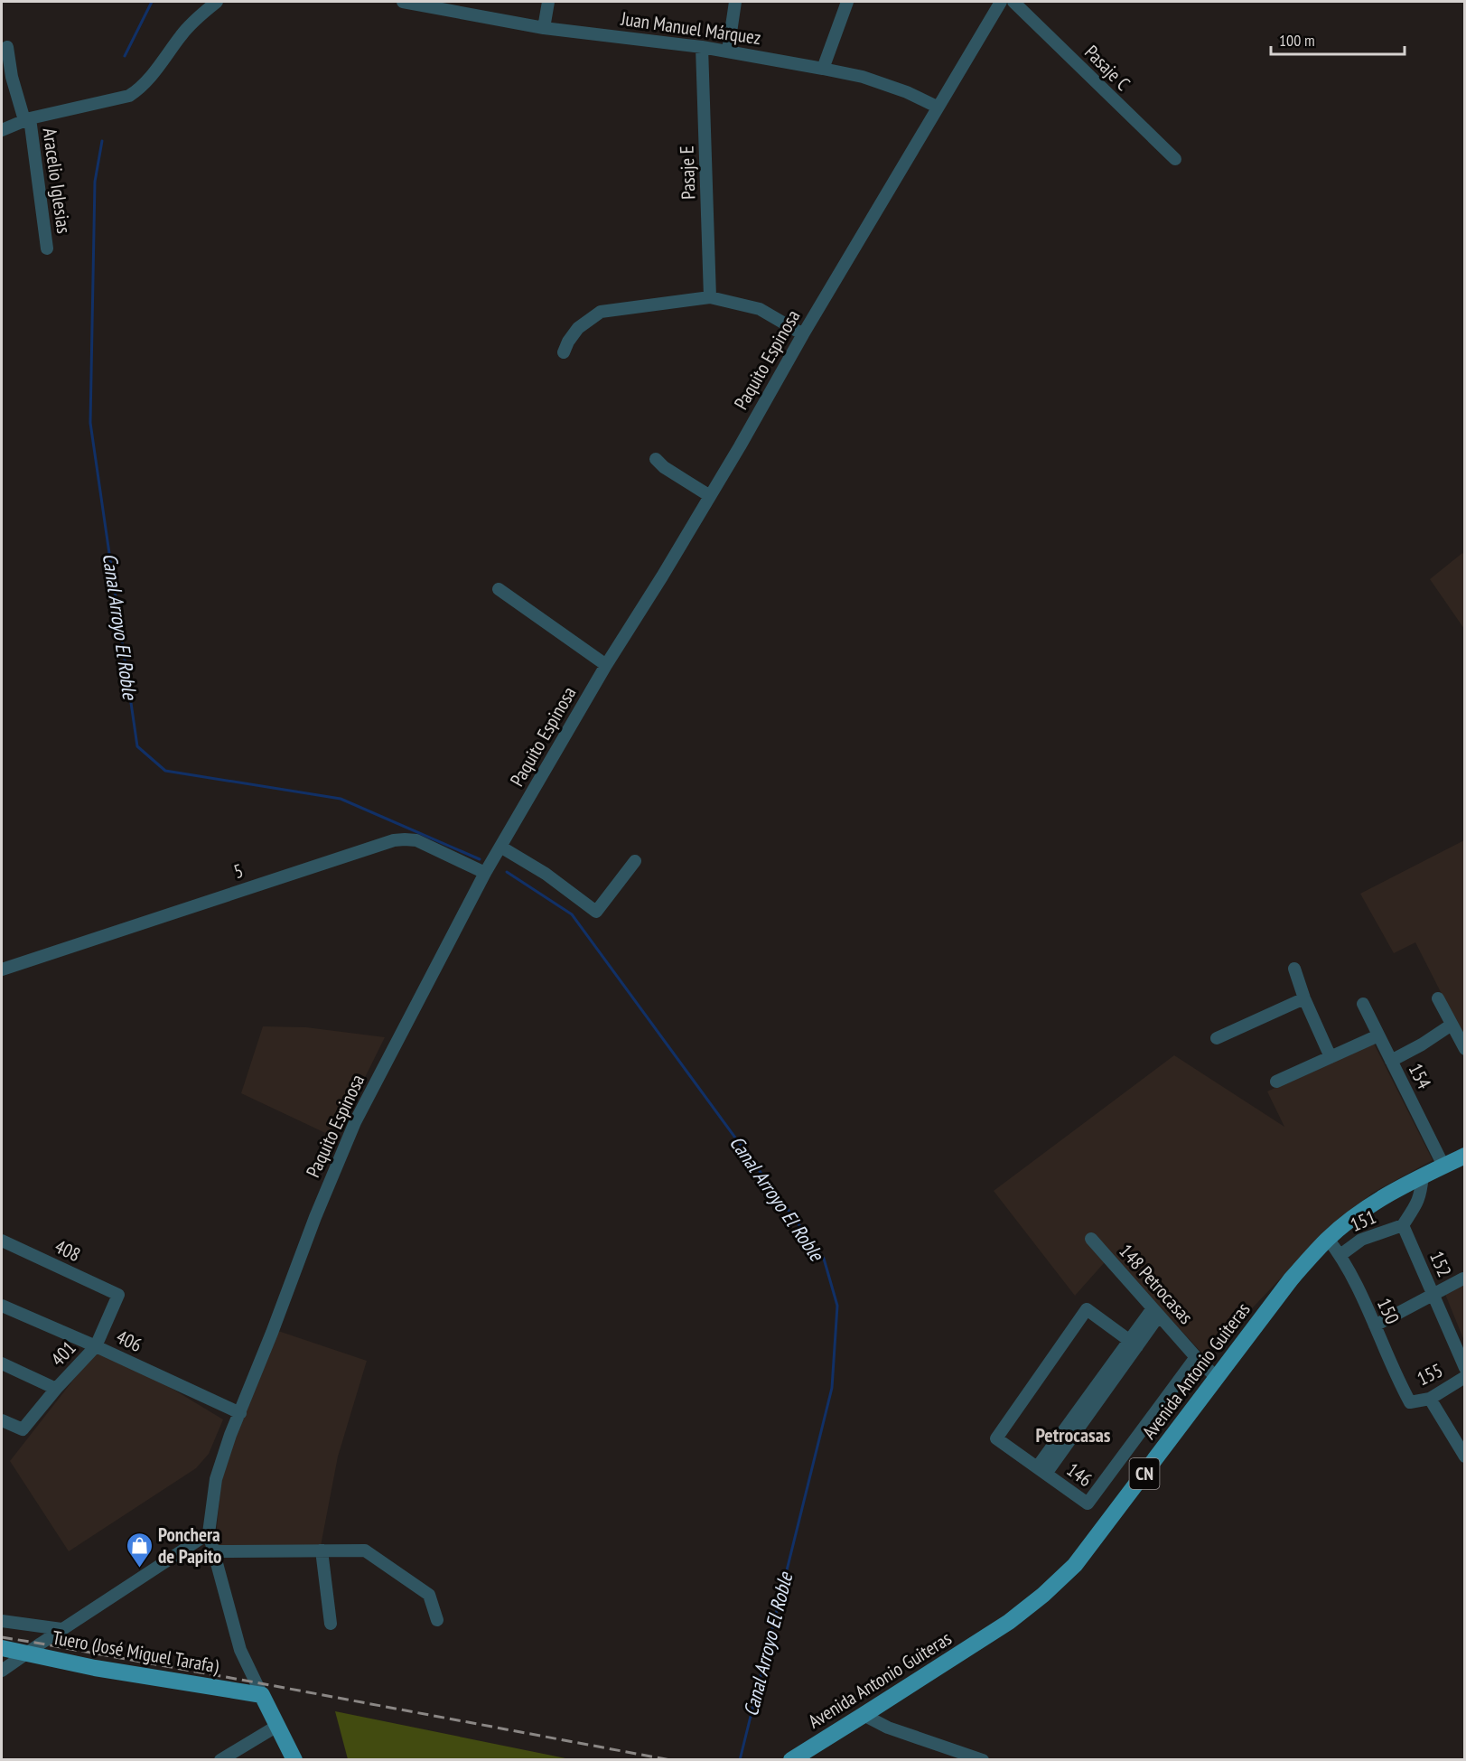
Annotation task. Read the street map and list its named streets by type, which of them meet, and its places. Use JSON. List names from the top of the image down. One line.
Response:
{"streets":{"main road":["Avenida Antonio Guiteras","CN","Tuero (José Miguel Tarafa)"],"street":["Juan Manuel Márquez","Pasaje C","Pasaje E","Aracelio Iglesias","Paquito Espinosa","5","154","151","408","152","148 Petrocasas","150","406","401","155","146"]},"crossings":[["Juan Manuel Márquez","Pasaje E"],["Juan Manuel Márquez","Paquito Espinosa"],["Paquito Espinosa","5"],["Paquito Espinosa","406"],["154","Avenida Antonio Guiteras"],["151","152"],["151","150"],["408","401"],["148 Petrocasas","Avenida Antonio Guiteras"],["148 Petrocasas","146"],["150","Avenida Antonio Guiteras"],["150","155"],["406","401"]],"districts":["Petrocasas"],"water":["Canal Arroyo El Roble"],"places":{"shop":["Ponchera de Papito"]},"scale_bar":"100 m"}
